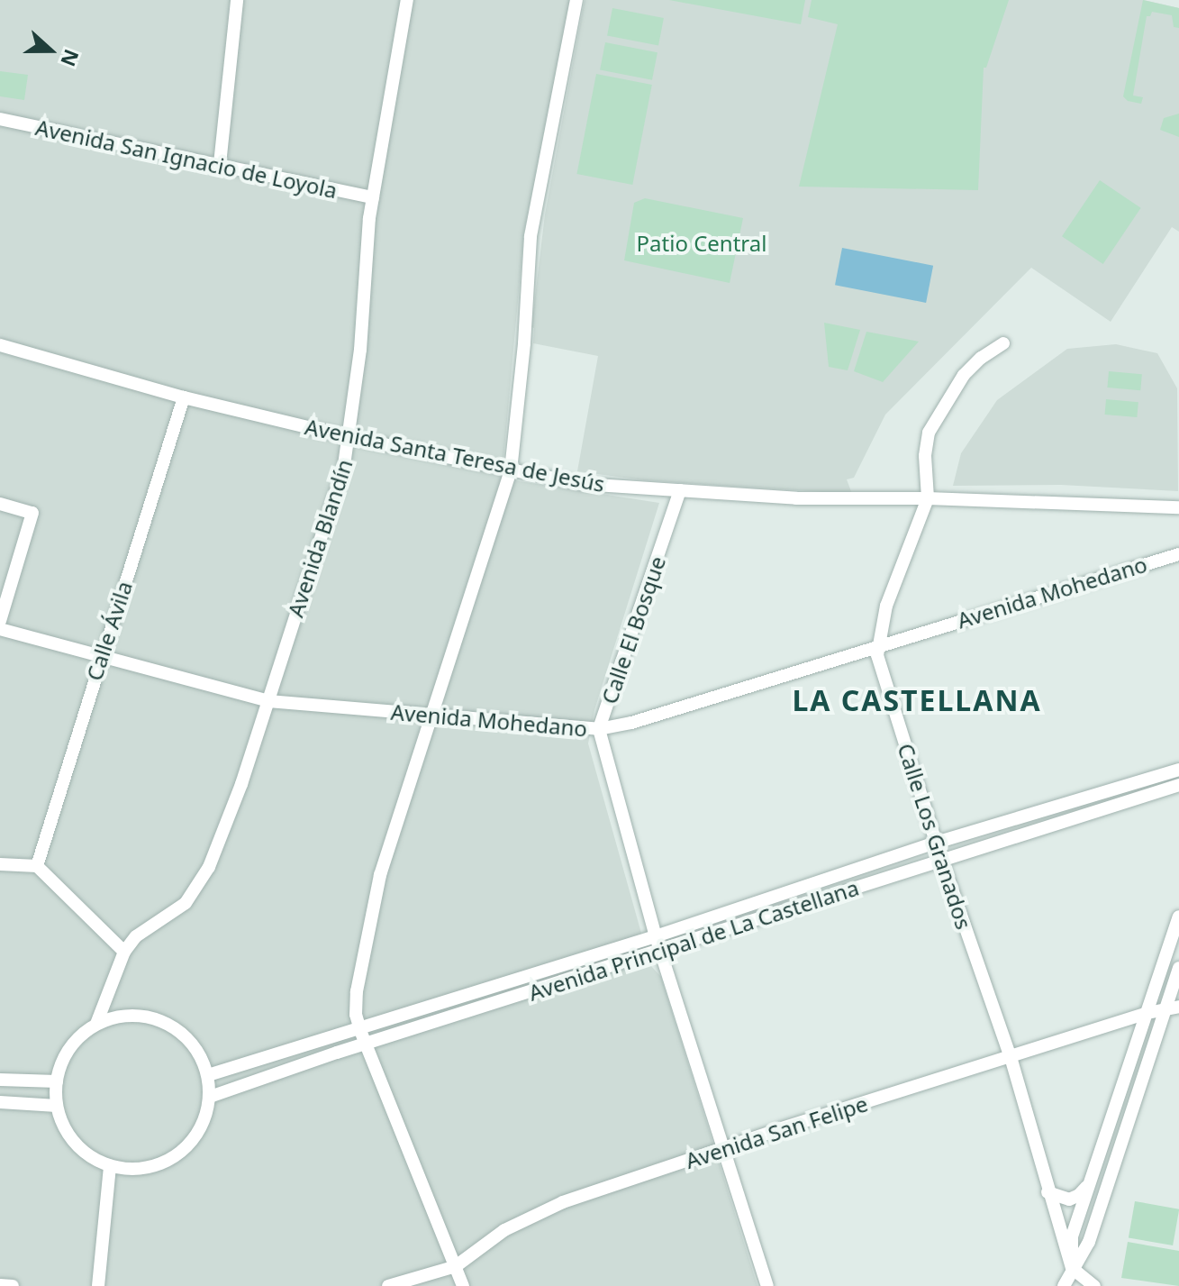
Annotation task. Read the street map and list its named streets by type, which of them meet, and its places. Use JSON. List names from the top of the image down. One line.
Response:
{"streets":{"street":["Avenida San Ignacio de Loyola","Avenida Santa Teresa de Jesús","Avenida Blandín","Avenida Mohedano","Calle El Bosque","Calle Ávila","Calle Los Granados","Avenida Principal de La Castellana","Avenida San Felipe"]},"crossings":[["Avenida San Ignacio de Loyola","Avenida Blandín"],["Avenida Santa Teresa de Jesús","Avenida Blandín"],["Avenida Santa Teresa de Jesús","Calle El Bosque"],["Avenida Santa Teresa de Jesús","Calle Ávila"],["Avenida Santa Teresa de Jesús","Calle Los Granados"],["Avenida Blandín","Avenida Mohedano"],["Avenida Blandín","Avenida Principal de La Castellana"],["Avenida Mohedano","Calle El Bosque"],["Avenida Mohedano","Calle Ávila"],["Avenida Mohedano","Calle Los Granados"],["Calle El Bosque","Avenida Principal de La Castellana"],["Calle El Bosque","Avenida San Felipe"],["Calle Los Granados","Avenida Principal de La Castellana"],["Calle Los Granados","Avenida San Felipe"]],"districts":["LA CASTELLANA"],"parks":["Patio Central"],"north":"right"}
